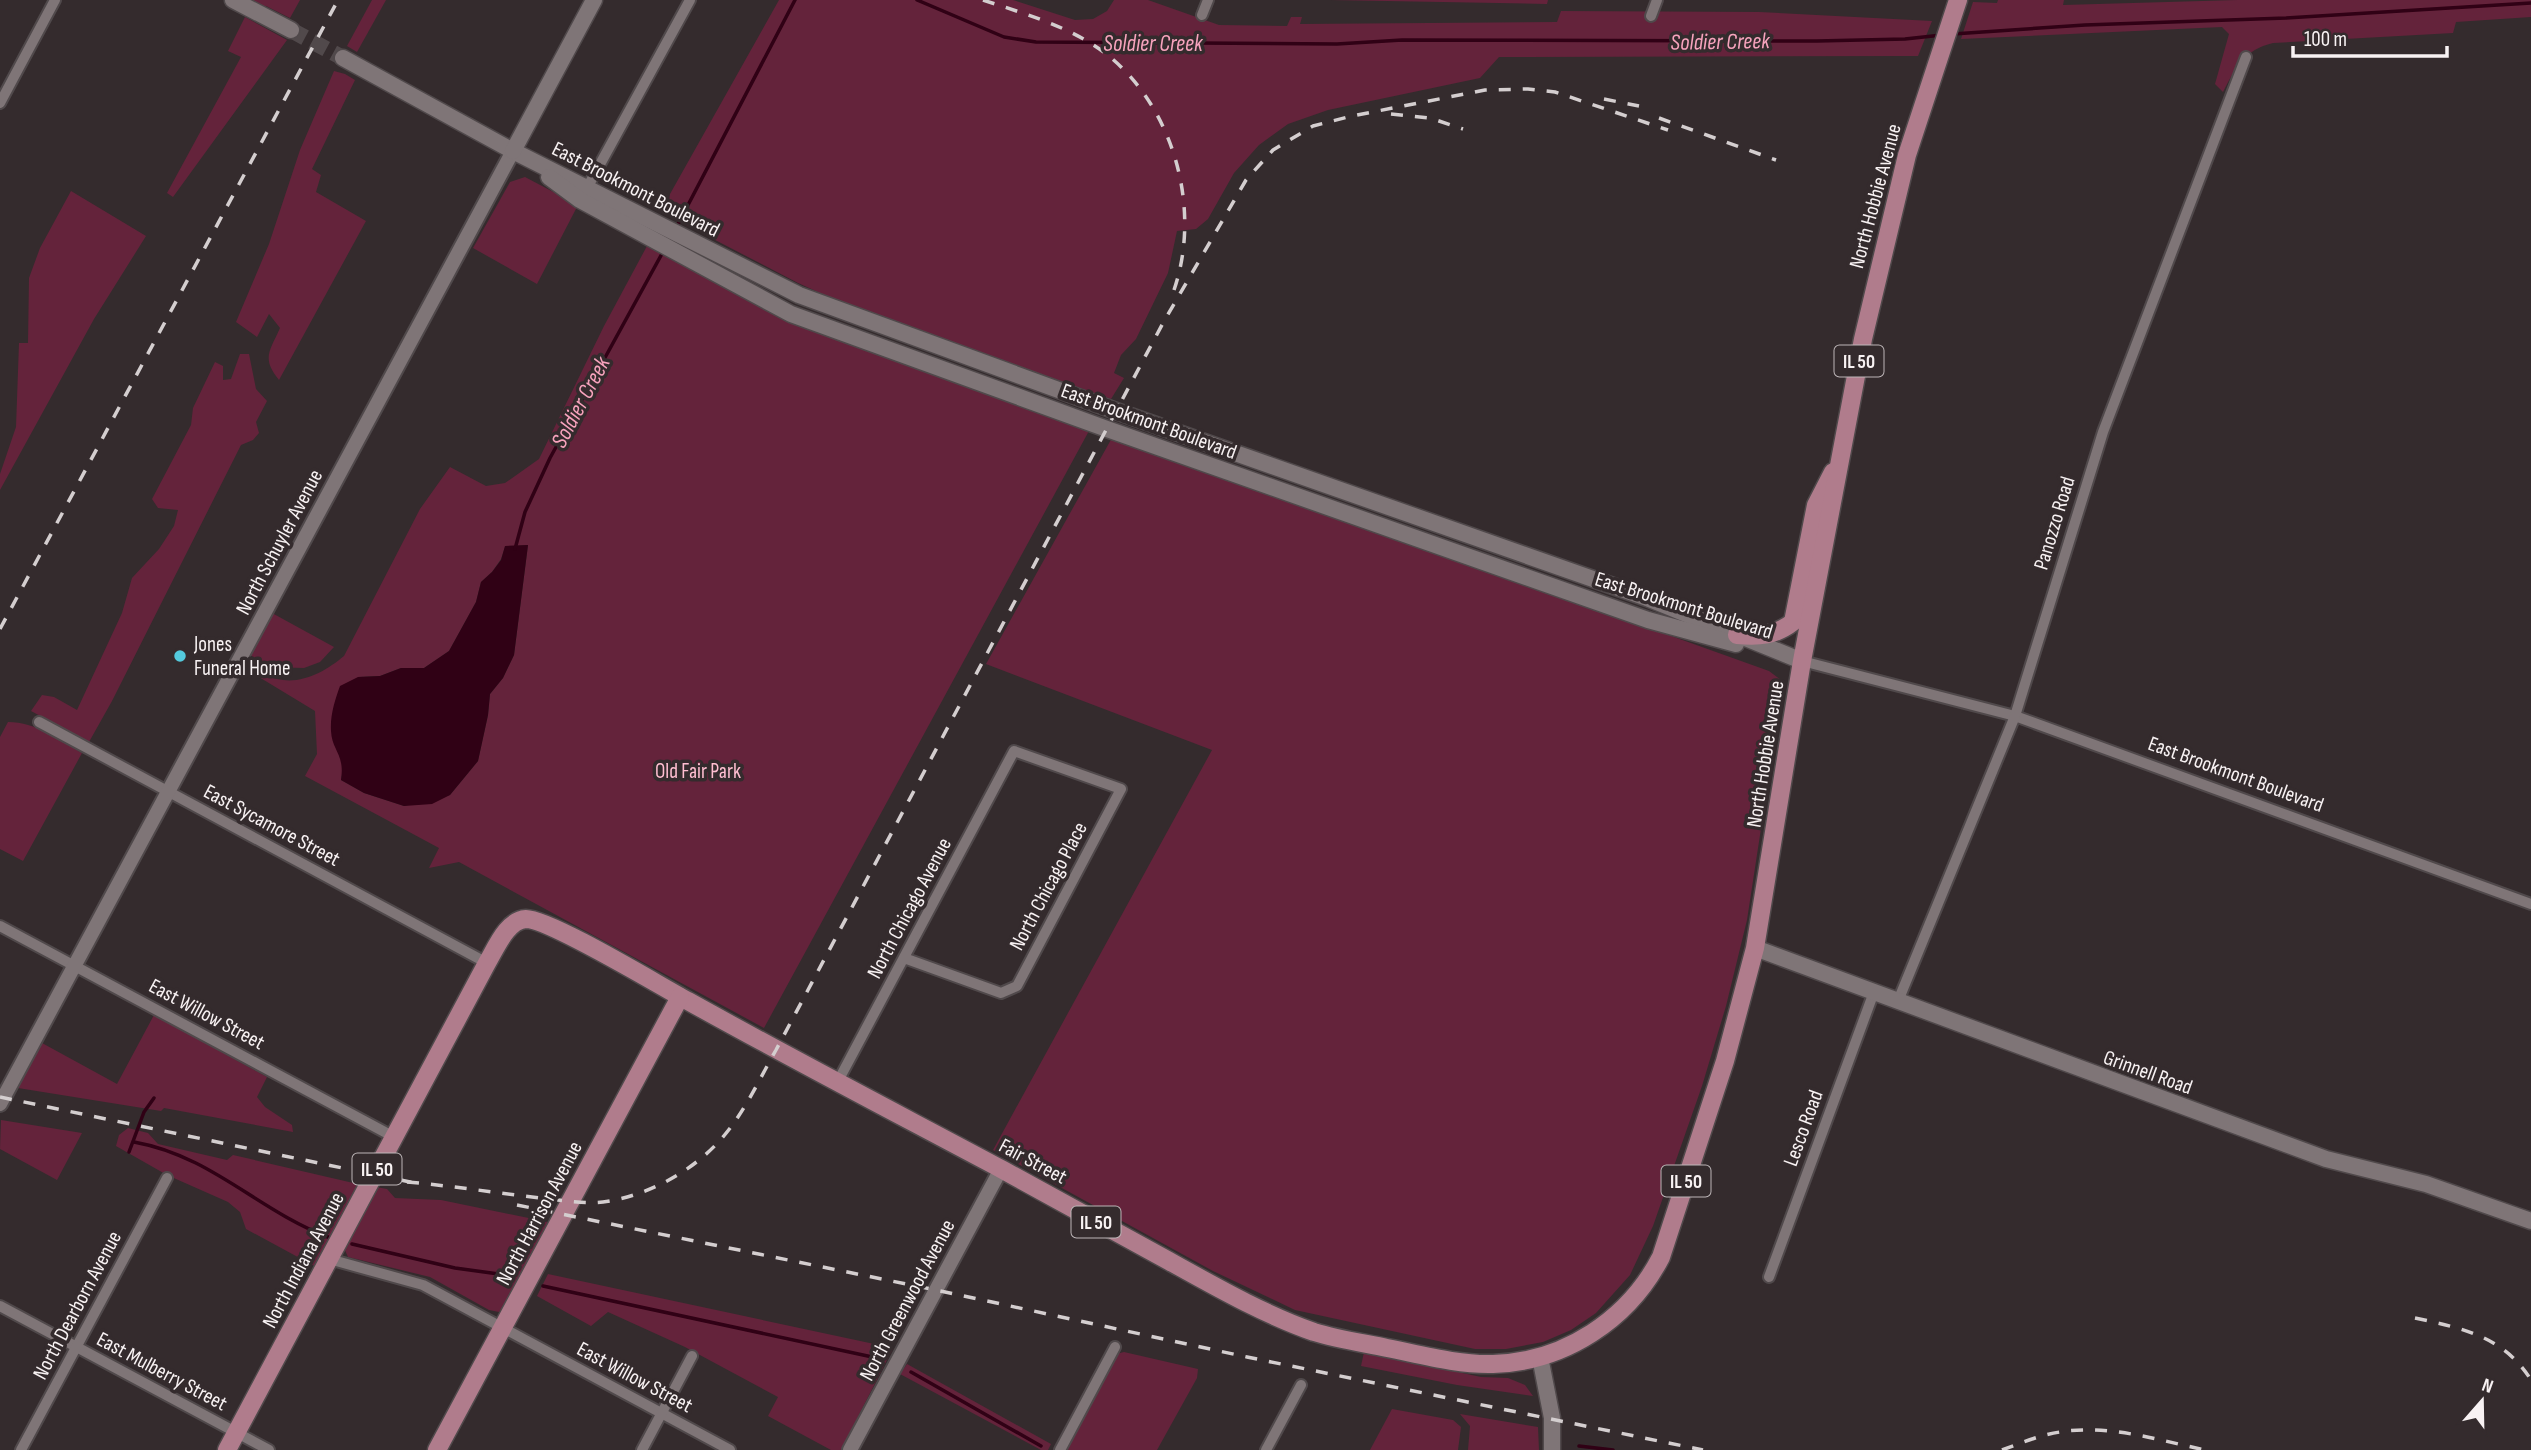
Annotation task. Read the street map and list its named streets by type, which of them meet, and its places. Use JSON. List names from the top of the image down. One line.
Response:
{"streets":{"main road":["East Brookmont Boulevard","North Hobbie Avenue","IL 50","North Schuyler Avenue","Grinnell Road","Fair Street","North Harrison Avenue","North Indiana Avenue"],"street":["Panozzo Road","East Sycamore Street","North Chicago Place","North Chicago Avenue","East Willow Street","Lesco Road","North Greenwood Avenue","North Dearborn Avenue","East Mulberry Street"]},"crossings":[["East Brookmont Boulevard","North Hobbie Avenue"],["East Brookmont Boulevard","Panozzo Road"],["East Brookmont Boulevard","North Schuyler Avenue"],["North Hobbie Avenue","Grinnell Road"],["North Hobbie Avenue","Fair Street"],["Panozzo Road","Grinnell Road"],["North Schuyler Avenue","East Sycamore Street"],["North Schuyler Avenue","East Willow Street"],["East Sycamore Street","North Indiana Avenue"],["North Chicago Place","North Chicago Avenue"],["North Chicago Avenue","Fair Street"],["East Willow Street","North Harrison Avenue"],["East Willow Street","North Indiana Avenue"],["Grinnell Road","Lesco Road"],["Fair Street","North Harrison Avenue"],["Fair Street","North Indiana Avenue"],["Fair Street","North Greenwood Avenue"],["North Indiana Avenue","East Mulberry Street"],["North Dearborn Avenue","East Mulberry Street"]],"water":["Soldier Creek"],"parks":["Old Fair Park"],"places":["Jones Funeral Home"],"scale_bar":"100 m","north":"top"}
